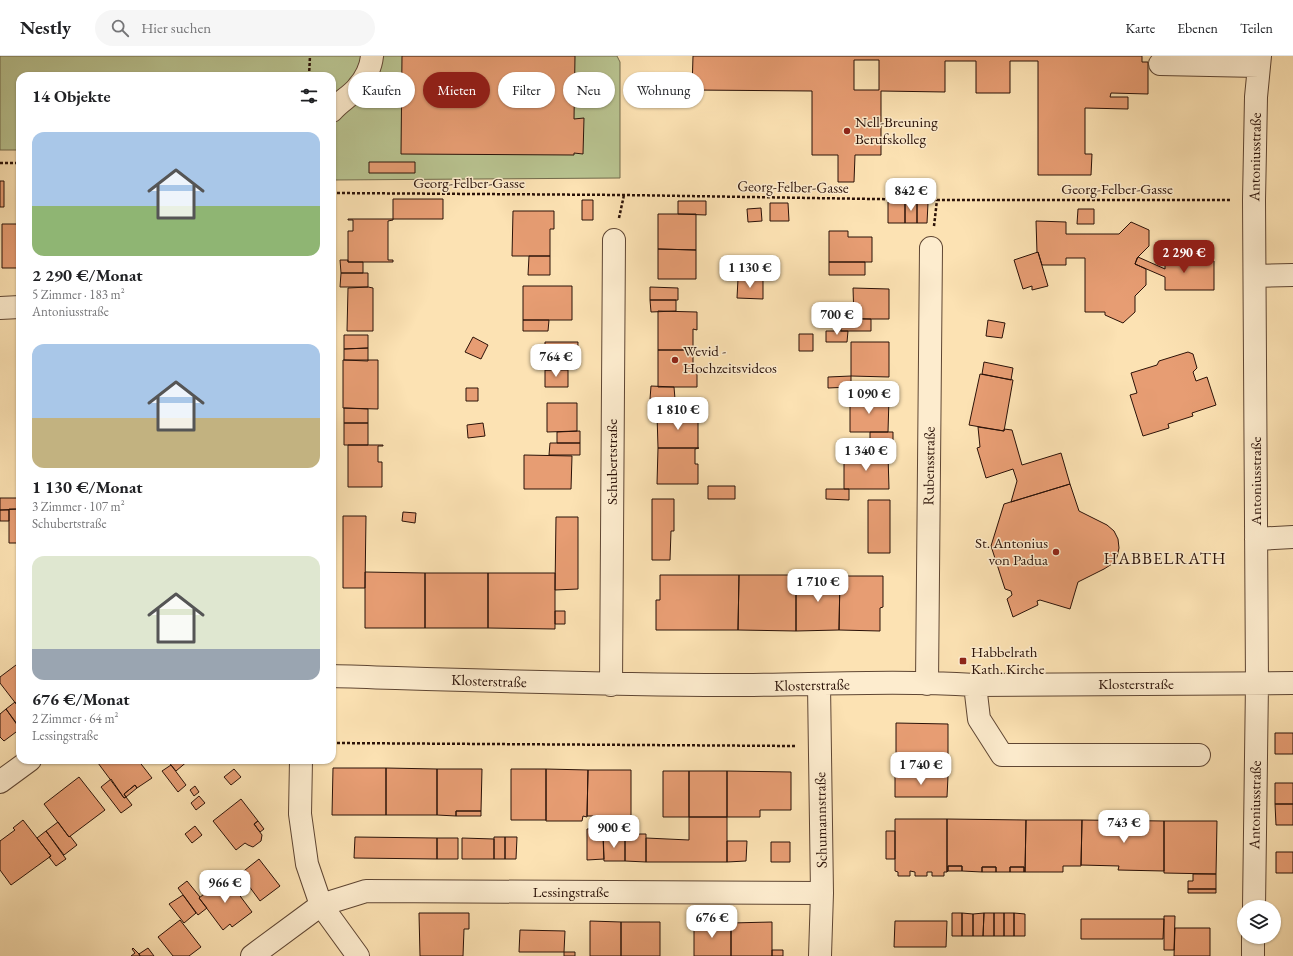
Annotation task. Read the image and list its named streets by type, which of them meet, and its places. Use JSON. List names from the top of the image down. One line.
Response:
{"streets":{"street":["Antoniusstraße","Schubertstraße","Rubensstraße","Klosterstraße","Schumannstraße","Lessingstraße"],"path":["Georg-Felber-Gasse"]},"crossings":[["Antoniusstraße","Georg-Felber-Gasse"],["Antoniusstraße","Klosterstraße"],["Schubertstraße","Klosterstraße"],["Rubensstraße","Klosterstraße"],["Klosterstraße","Schumannstraße"],["Schumannstraße","Lessingstraße"]],"districts":["HABBELRATH"],"places":{"other":["Nell-Breuning Berufskolleg","Wevid - Hochzeitsvideos","St. Antonius von Padua"],"transit":["Habbelrath Kath. Kirche"]},"page":{"header":"Nestly","search":"Hier suchen","nav":["Karte","Ebenen","Teilen"],"chip":["Kaufen","Mieten","Filter","Neu","Wohnung"],"heading":"14 Objekte","list":[{"name":"2 290 €/Monat","note":"5 Zimmer · 183 m² · Antoniusstraße"},{"name":"1 130 €/Monat","note":"3 Zimmer · 107 m² · Schubertstraße"},{"name":"676 €/Monat","note":"2 Zimmer · 64 m² · Lessingstraße"}],"price":["842 €","2 290 €","1 130 €","700 €","764 €","1 090 €","1 810 €","1 340 €","1 710 €","1 740 €","743 €","900 €","966 €","676 €"]}}
